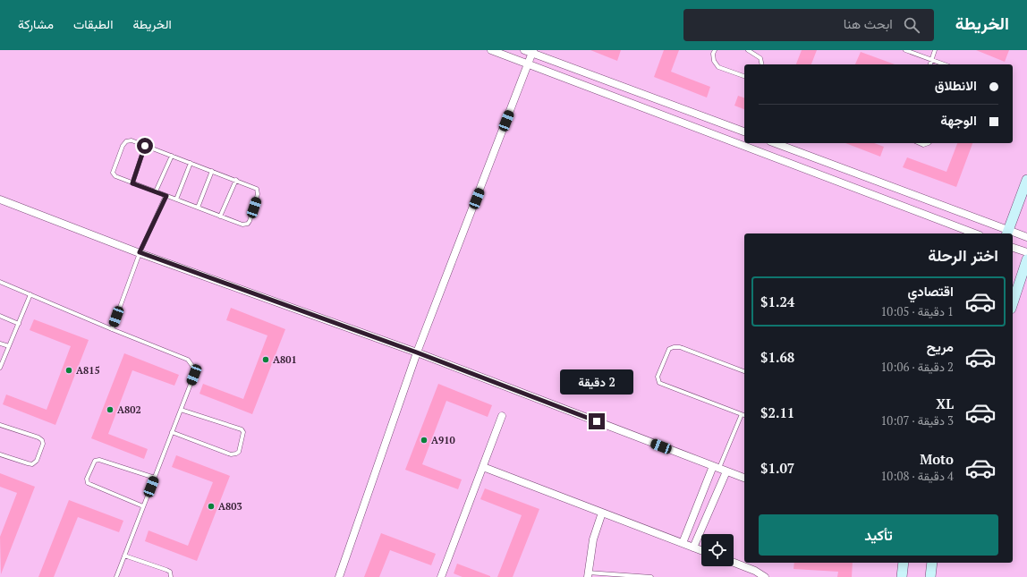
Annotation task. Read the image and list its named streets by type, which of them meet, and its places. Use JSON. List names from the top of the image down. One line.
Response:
{"places":["A801","A815","A802","A910","A803"],"page":{"header":"الخريطة","search":"ابحث هنا","nav":["الخريطة","الطبقات","مشاركة"],"banner":["الانطلاق","الوجهة"],"heading":"اختر الرحلة","list":[{"name":"اقتصادي","note":"1 دقيقة · 10:05","value":"$1.24"},{"name":"مريح","note":"2 دقيقة · 10:06","value":"$1.68"},{"name":"XL","note":"3 دقيقة · 10:07","value":"$2.11"},{"name":"Moto","note":"4 دقيقة · 10:08","value":"$1.07"}],"bubble":"2 دقيقة","buttons":"تأكيد"}}
